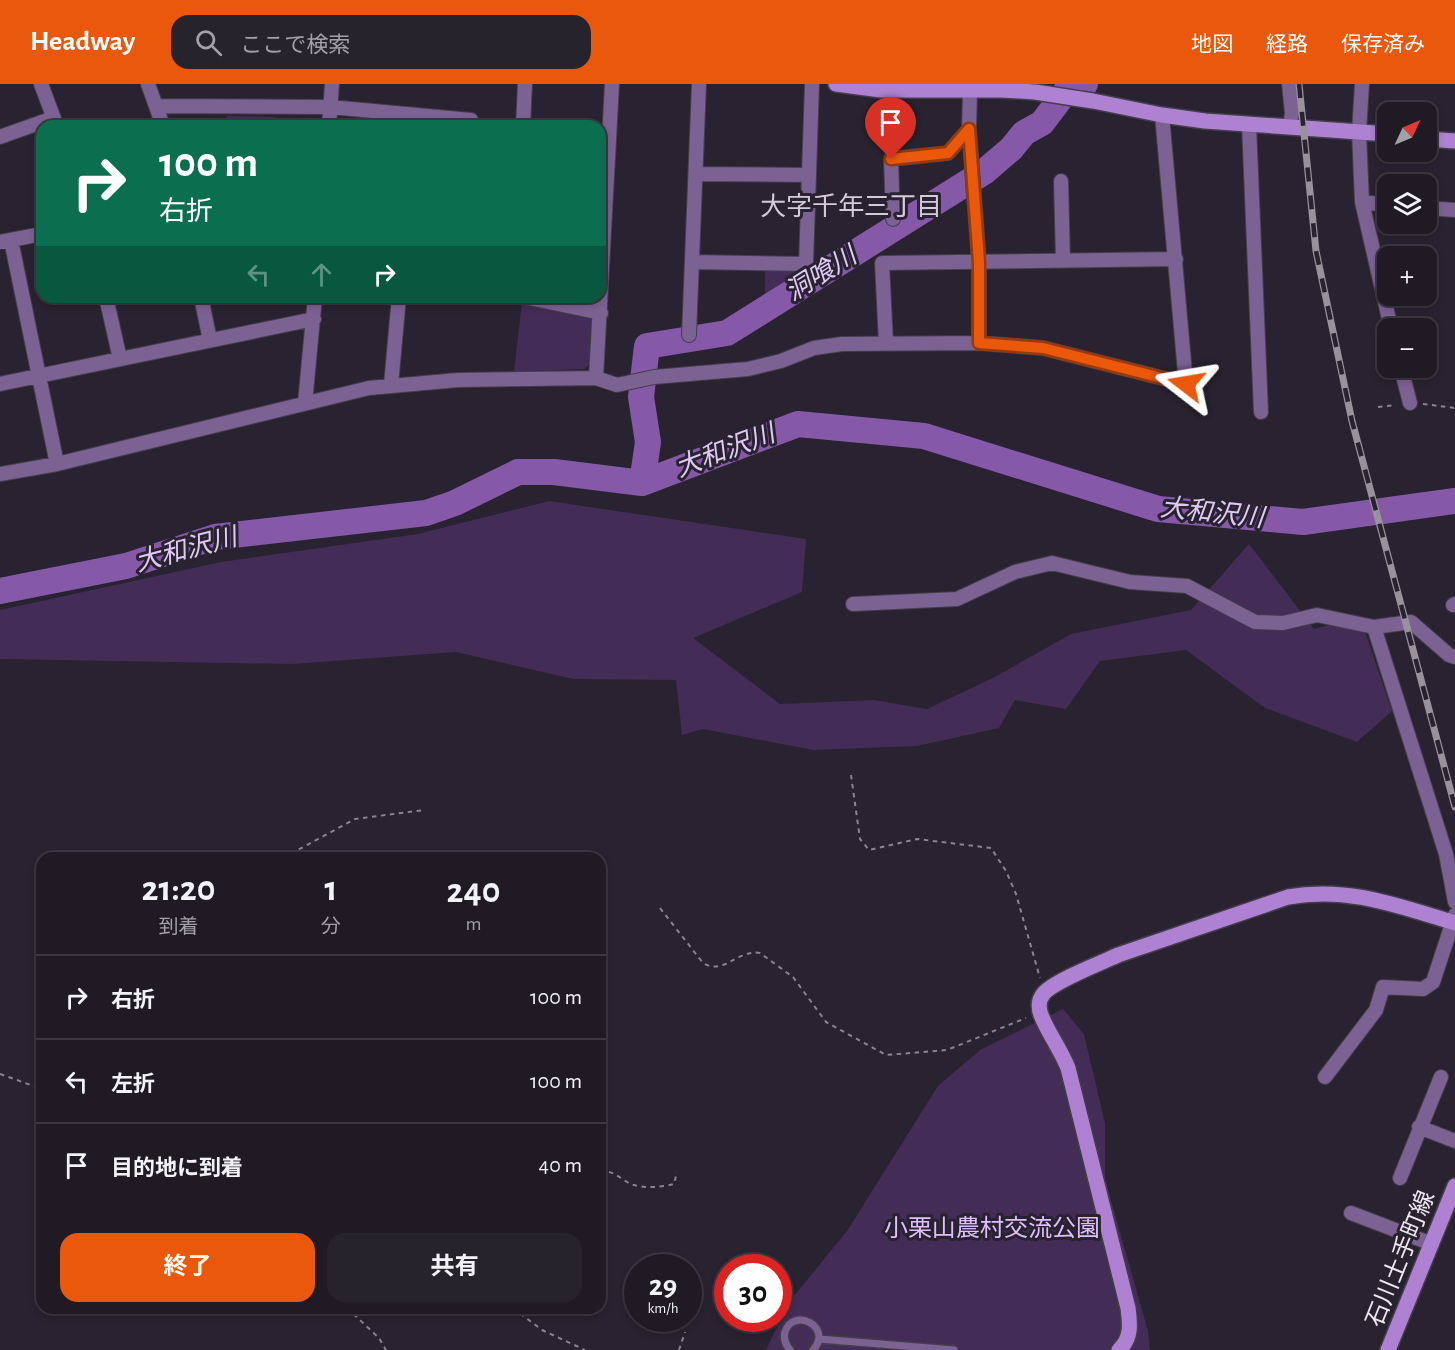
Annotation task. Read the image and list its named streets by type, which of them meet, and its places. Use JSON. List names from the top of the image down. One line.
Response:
{"streets":{"street":["石川土手町線"]},"districts":["大字千年三丁目"],"water":["洞喰川","大和沢川"],"parks":["小栗山農村交流公園"],"north":"top right","page":{"header":"Headway","search":"ここで検索","nav":["地図","経路","保存済み"],"map_buttons":["+","−"],"turn":["100 m","右折"],"eta":["21:20","到着","1","分","240","m"],"list":[{"name":"右折","value":"100 m"},{"name":"左折","value":"100 m"},{"name":"目的地に到着","value":"40 m"}],"buttons":["終了","共有"],"speed":"29 km/h","limit":"30"}}
